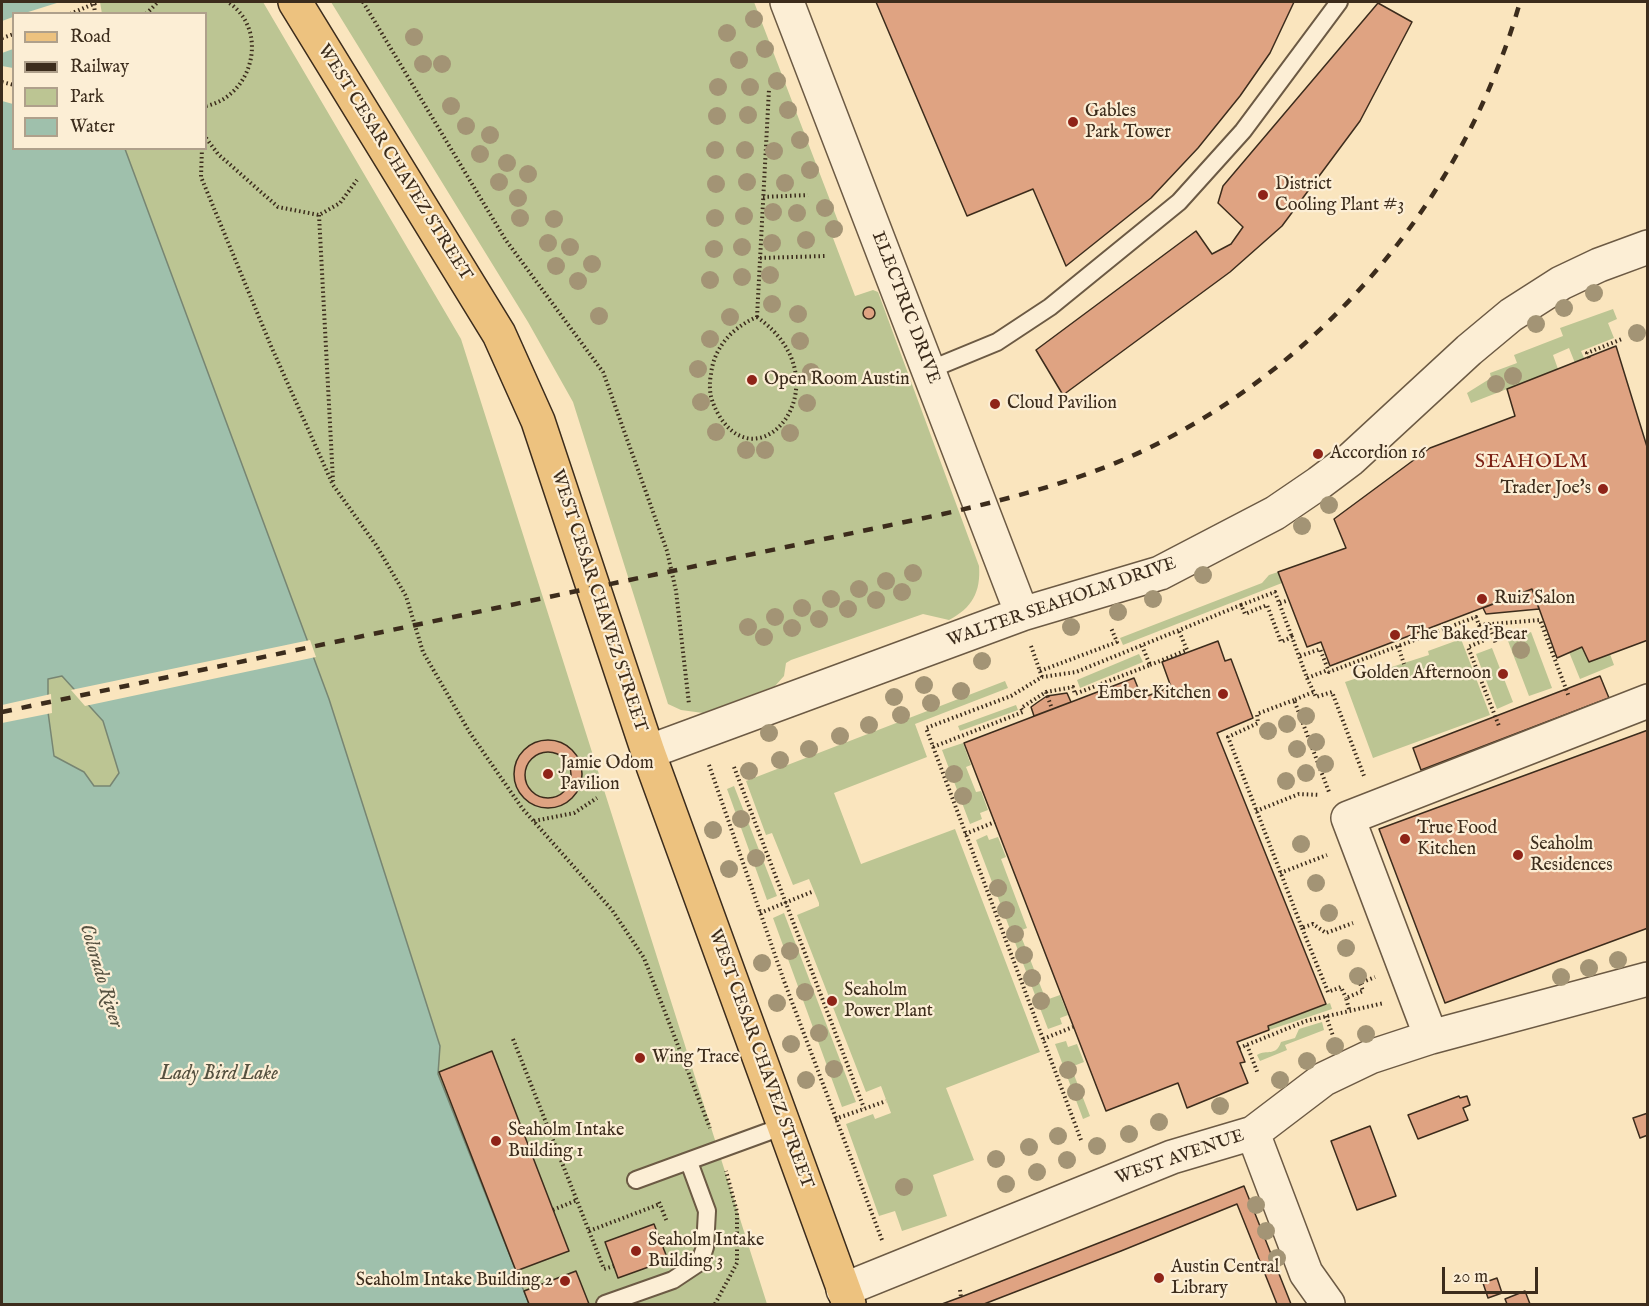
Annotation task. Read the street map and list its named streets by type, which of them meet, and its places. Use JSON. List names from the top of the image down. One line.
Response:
{"streets":{"main road":["WEST CESAR CHAVEZ STREET"],"street":["ELECTRIC DRIVE","WALTER SEAHOLM DRIVE","WEST AVENUE"]},"crossings":[["WEST CESAR CHAVEZ STREET","WALTER SEAHOLM DRIVE"],["WEST CESAR CHAVEZ STREET","WEST AVENUE"],["ELECTRIC DRIVE","WALTER SEAHOLM DRIVE"]],"districts":["SEAHOLM"],"water":["Colorado River","Lady Bird Lake"],"places":["Gables Park Tower","District Cooling Plant #3","Open Room Austin","Cloud Pavilion","Accordion 16","Trader Joe's","Ruiz Salon","The Baked Bear","Golden Afternoon","Ember Kitchen","Jamie Odom Pavilion","True Food Kitchen","Seaholm Residences","Seaholm Power Plant","Wing Trace","Seaholm Intake Building 1","Seaholm Intake Building 3","Austin Central Library","Seaholm Intake Building 2"],"legend":["Road","Railway","Park","Water"],"scale_bar":"20 m"}
